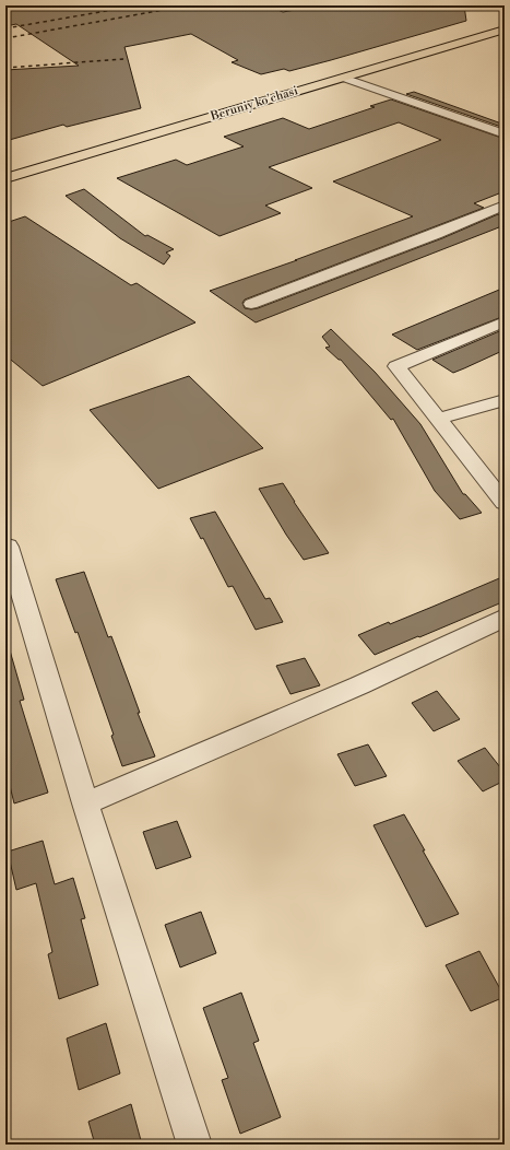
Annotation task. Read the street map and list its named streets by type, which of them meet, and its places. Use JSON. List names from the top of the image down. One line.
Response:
{"streets":{"main road":["Beruniy ko'chasi"]}}
